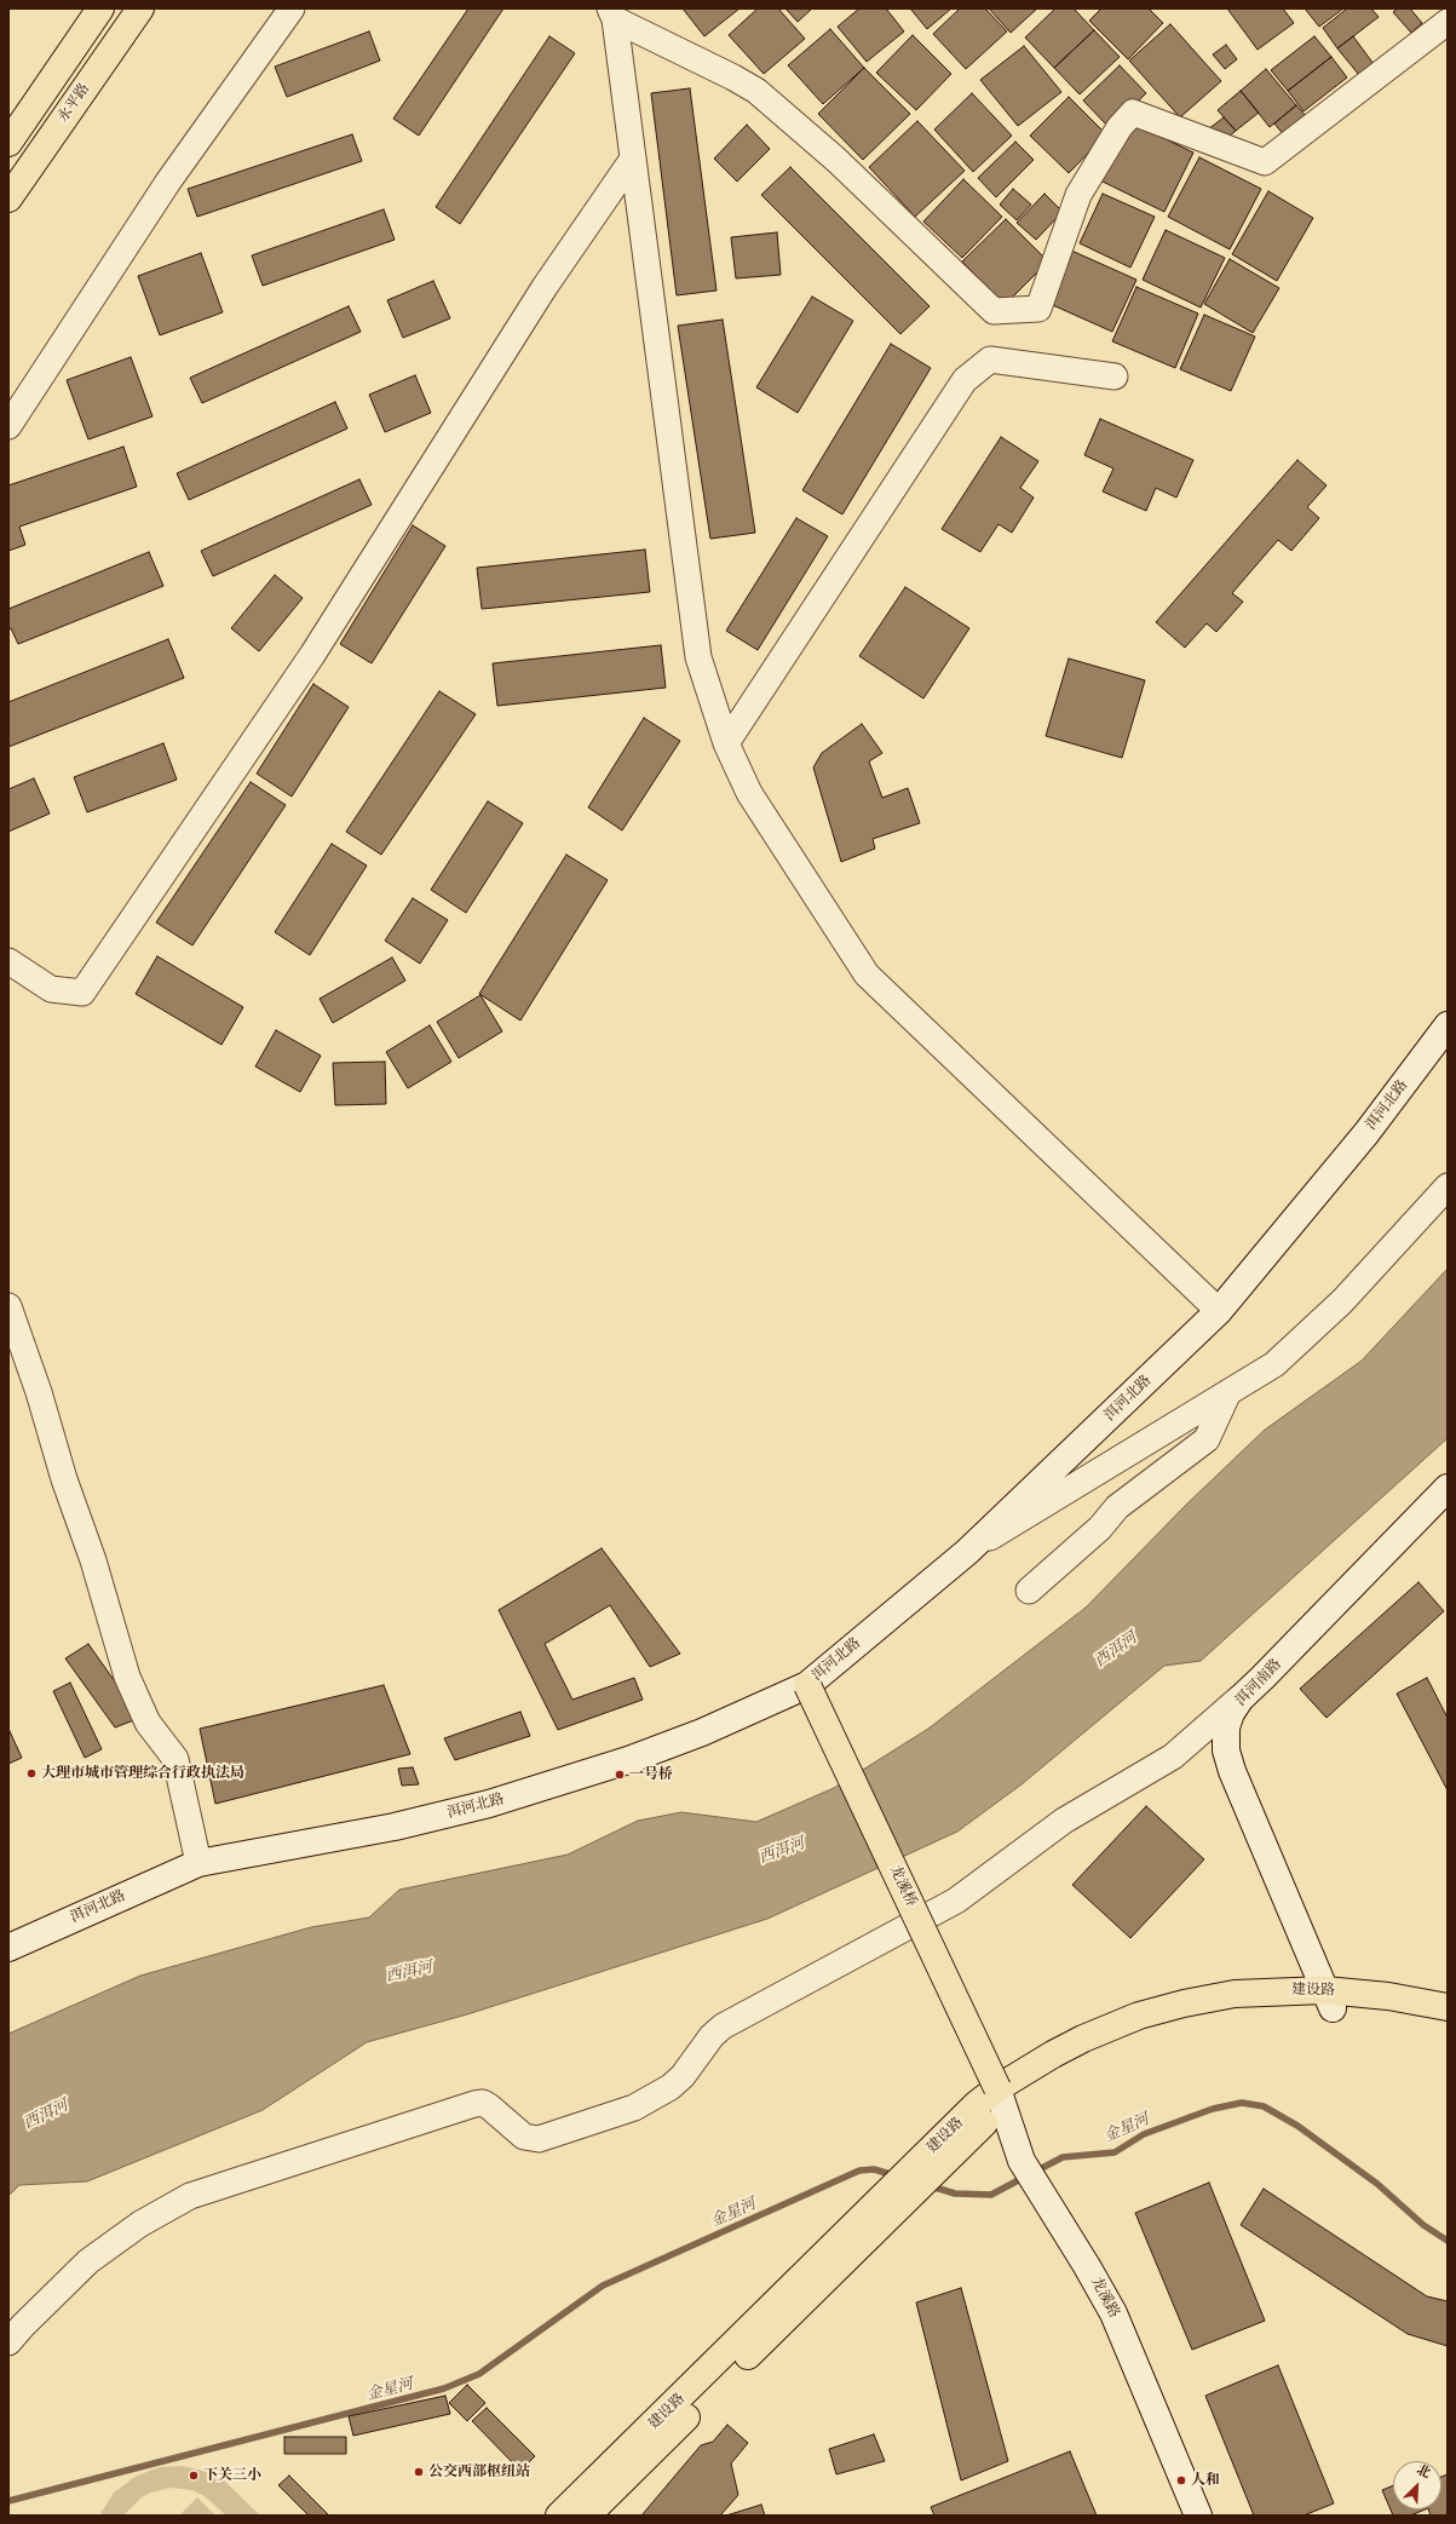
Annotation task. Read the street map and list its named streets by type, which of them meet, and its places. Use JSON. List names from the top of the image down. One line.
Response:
{"streets":{"main road":["永平路","龙溪桥","建设路"],"street":["洱河北路","洱河南路","龙溪路"]},"crossings":[["洱河北路","龙溪桥"],["洱河南路","建设路"],["龙溪桥","建设路"],["龙溪桥","龙溪路"],["建设路","龙溪路"]],"water":["西洱河","金星河"],"places":["大理市城市管理综合行政执法局","一号桥","公交西部枢纽站","下关三小","人和"],"north":"top right"}
